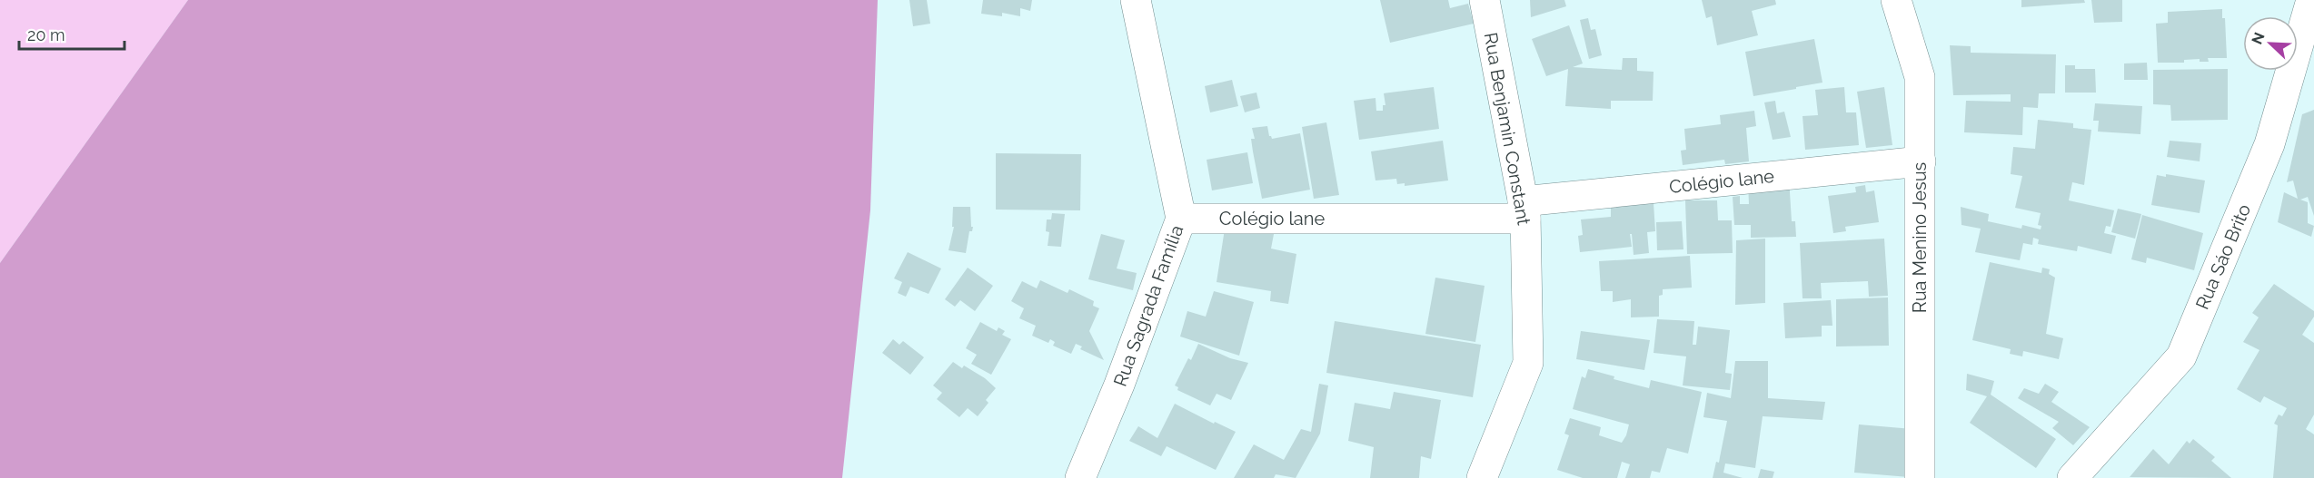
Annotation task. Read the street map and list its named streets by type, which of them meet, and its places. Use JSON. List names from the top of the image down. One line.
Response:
{"streets":{"street":["Rua Benjamin Constant","Colégio lane","Rua Menino Jesus","Rua Sáo Brito","Rua Sagrada Família"]},"crossings":[["Rua Benjamin Constant","Colégio lane"],["Colégio lane","Rua Menino Jesus"],["Colégio lane","Rua Sagrada Família"]],"scale_bar":"20 m","north":"top left"}
